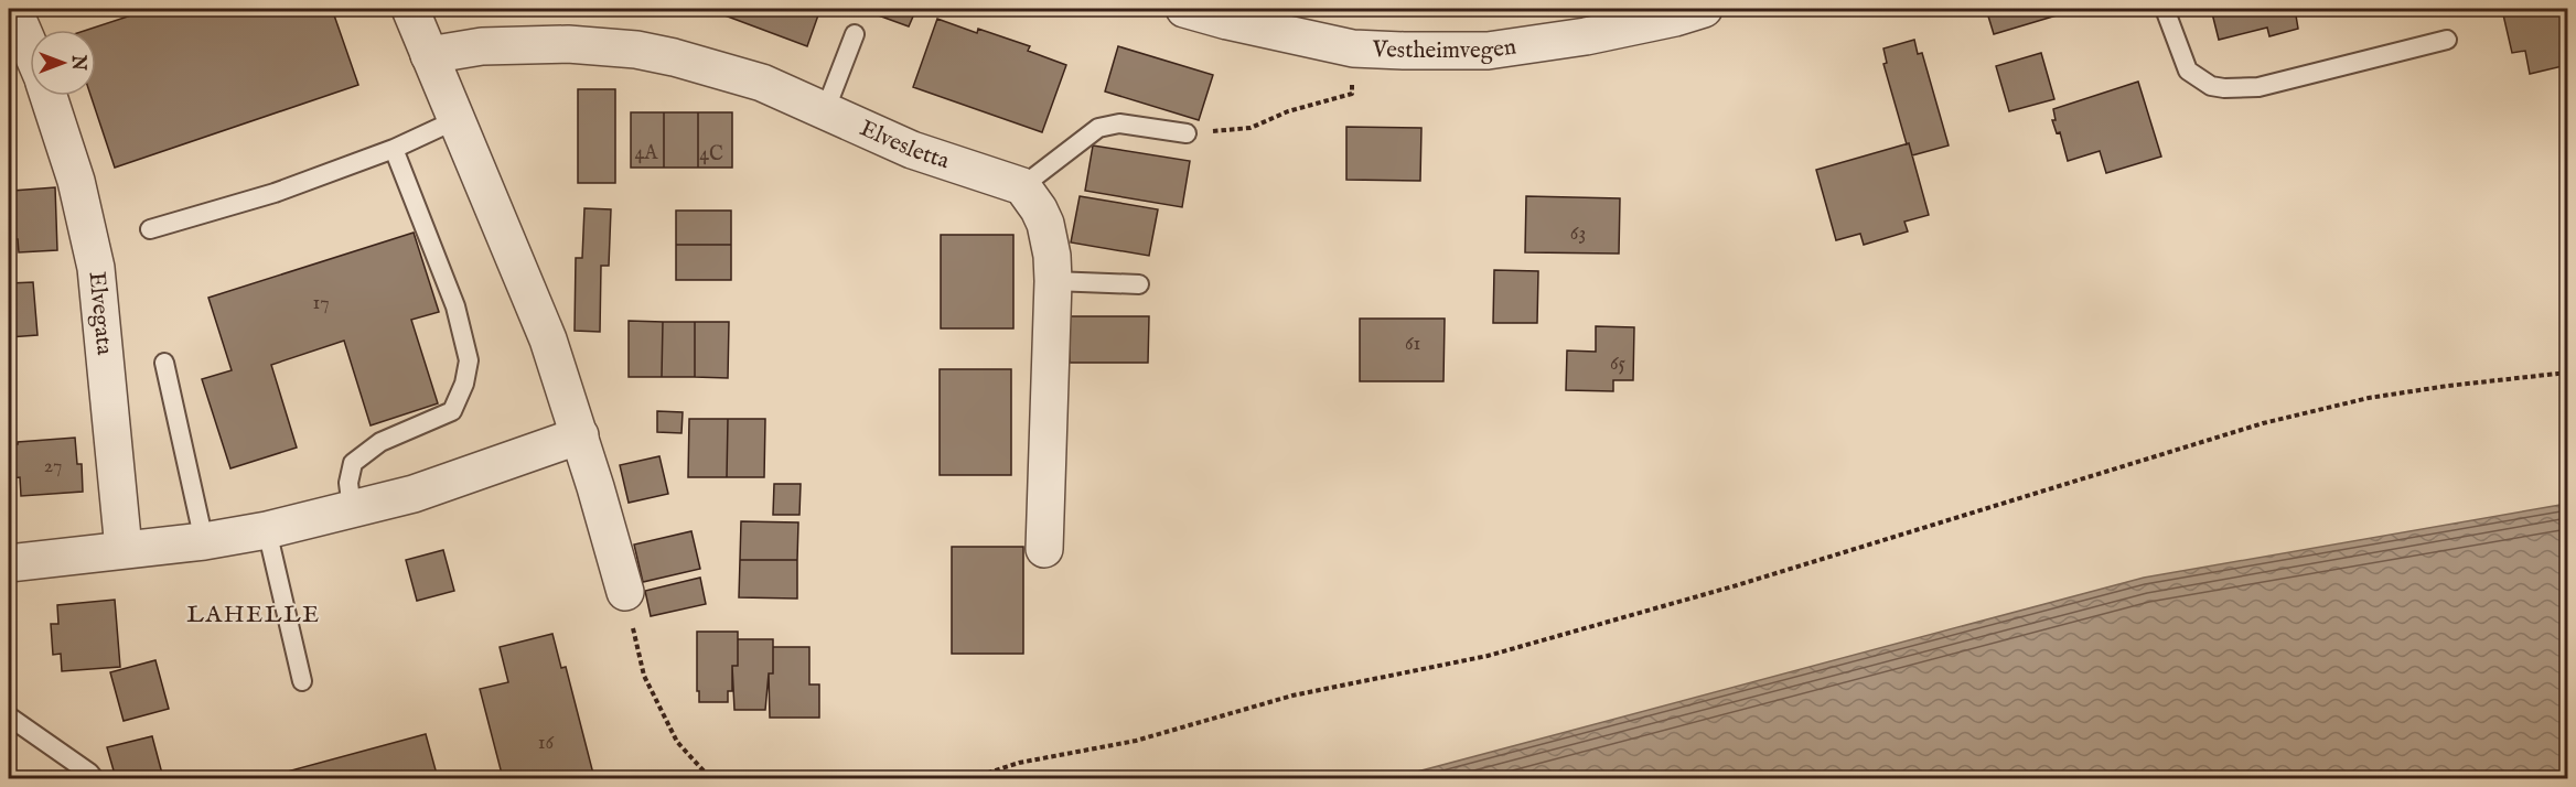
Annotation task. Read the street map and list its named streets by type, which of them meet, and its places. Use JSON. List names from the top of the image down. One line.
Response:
{"streets":{"street":["Vestheimvegen","Elvesletta","Elvegata"]},"districts":["LAHELLE"],"house_numbers":["4A","4C","63","17","61","65","27","16"],"north":"right"}
